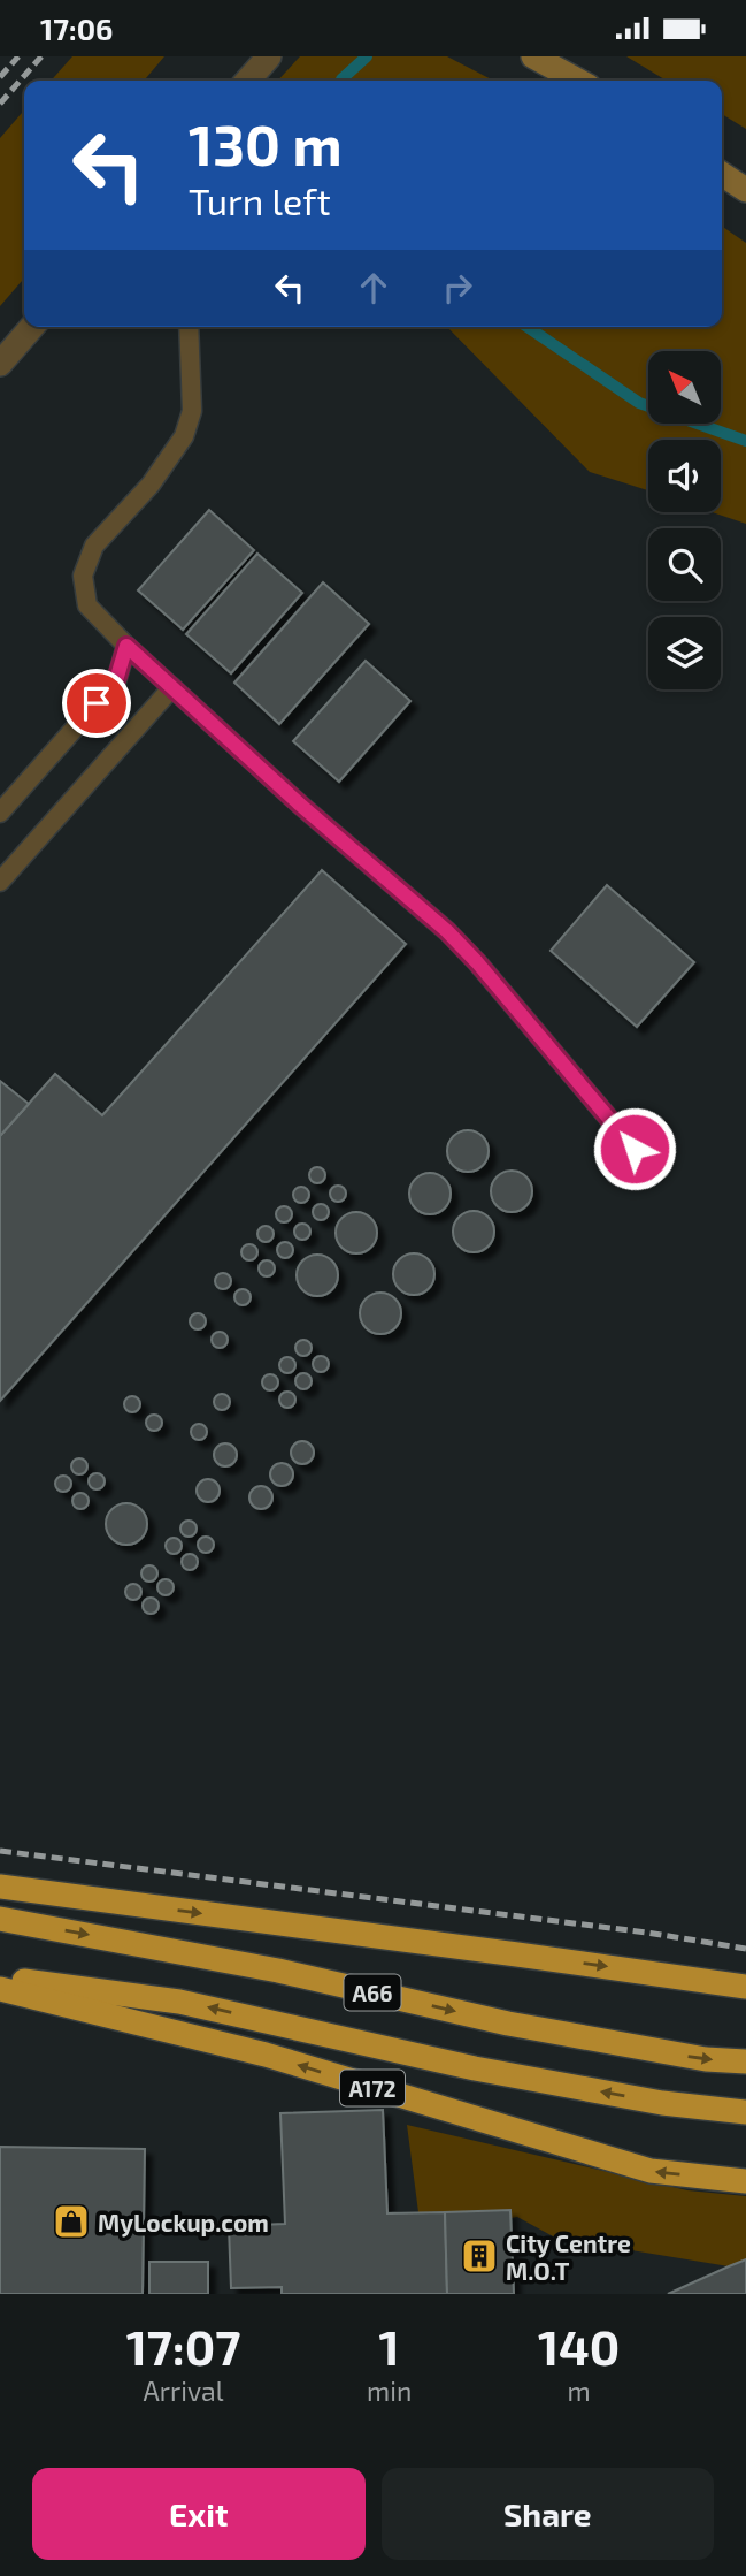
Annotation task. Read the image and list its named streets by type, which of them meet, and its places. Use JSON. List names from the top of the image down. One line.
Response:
{"streets":{"highway":["A66","A172"]},"places":{"shop":["MyLockup.com"],"building":["City Centre M.O.T"]},"north":"top left","page":{"status":"17:06","turn":["130 m","Turn left"],"eta":["17:07","Arrival","1","min","140","m"],"buttons":["Exit","Share"]}}
